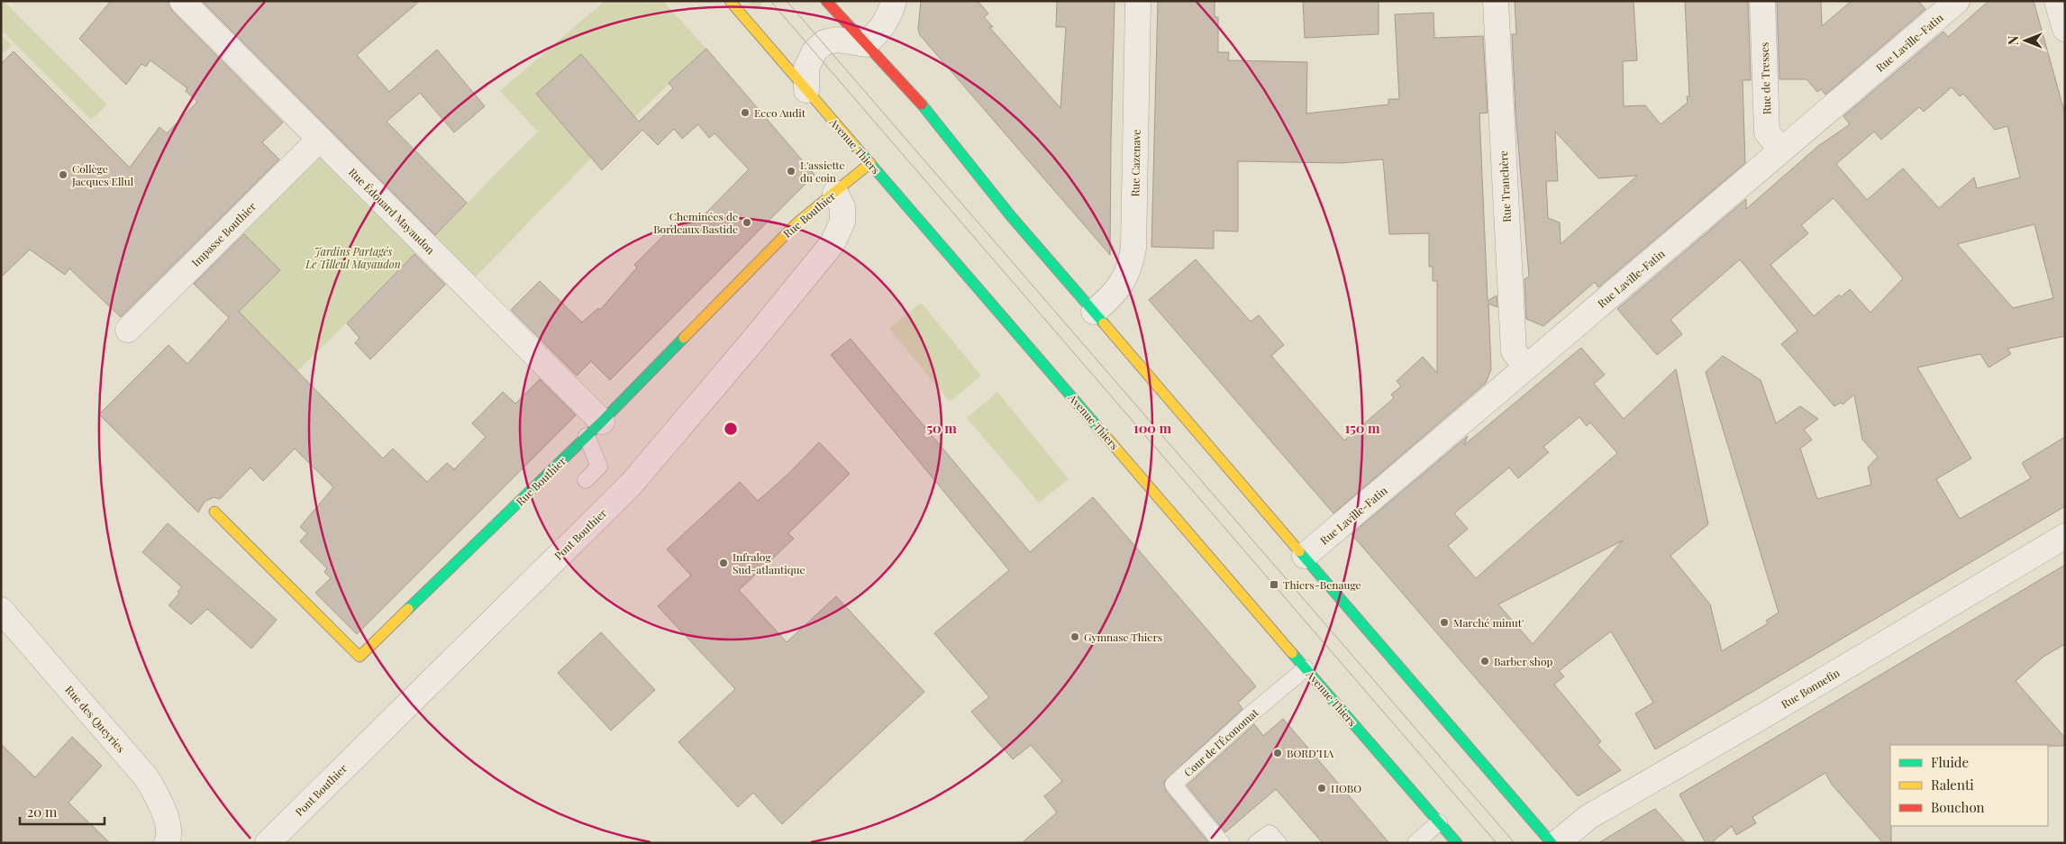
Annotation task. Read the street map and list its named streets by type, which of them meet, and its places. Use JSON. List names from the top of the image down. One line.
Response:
{"streets":{"street":["Rue Laville-Fatin","Rue de Tresses","Avenue Thiers","Rue Cazenave","Rue Tranchère","Rue Édouard Mayaudon","Rue Bouthier","Impasse Bouthier","Pont Bouthier","Rue Bonnefin","Rue des Queyries"],"lane":["Cour de l'Économat"]},"crossings":[["Rue Laville-Fatin","Rue de Tresses"],["Rue Laville-Fatin","Rue Tranchère"],["Avenue Thiers","Rue Bouthier"],["Avenue Thiers","Cour de l'Économat"],["Rue Édouard Mayaudon","Rue Bouthier"],["Rue Édouard Mayaudon","Impasse Bouthier"],["Rue Bouthier","Pont Bouthier"]],"parks":["Jardins Partagés Le Tilleul Mayaudon"],"places":{"other":["Ecco Audit","L'assiette du coin","Collège Jacques Ellul","Cheminées de Bordeaux Bastide","Infralog Sud-atlantique","Marché minut'","Gymnase Thiers","Barber shop","BORD’HA","HOBO"],"transit":["Thiers-Benauge"]},"legend":["Fluide","Ralenti","Bouchon"],"scale_bar":"20 m","north":"left","rings":["50 m","100 m","150 m"]}
